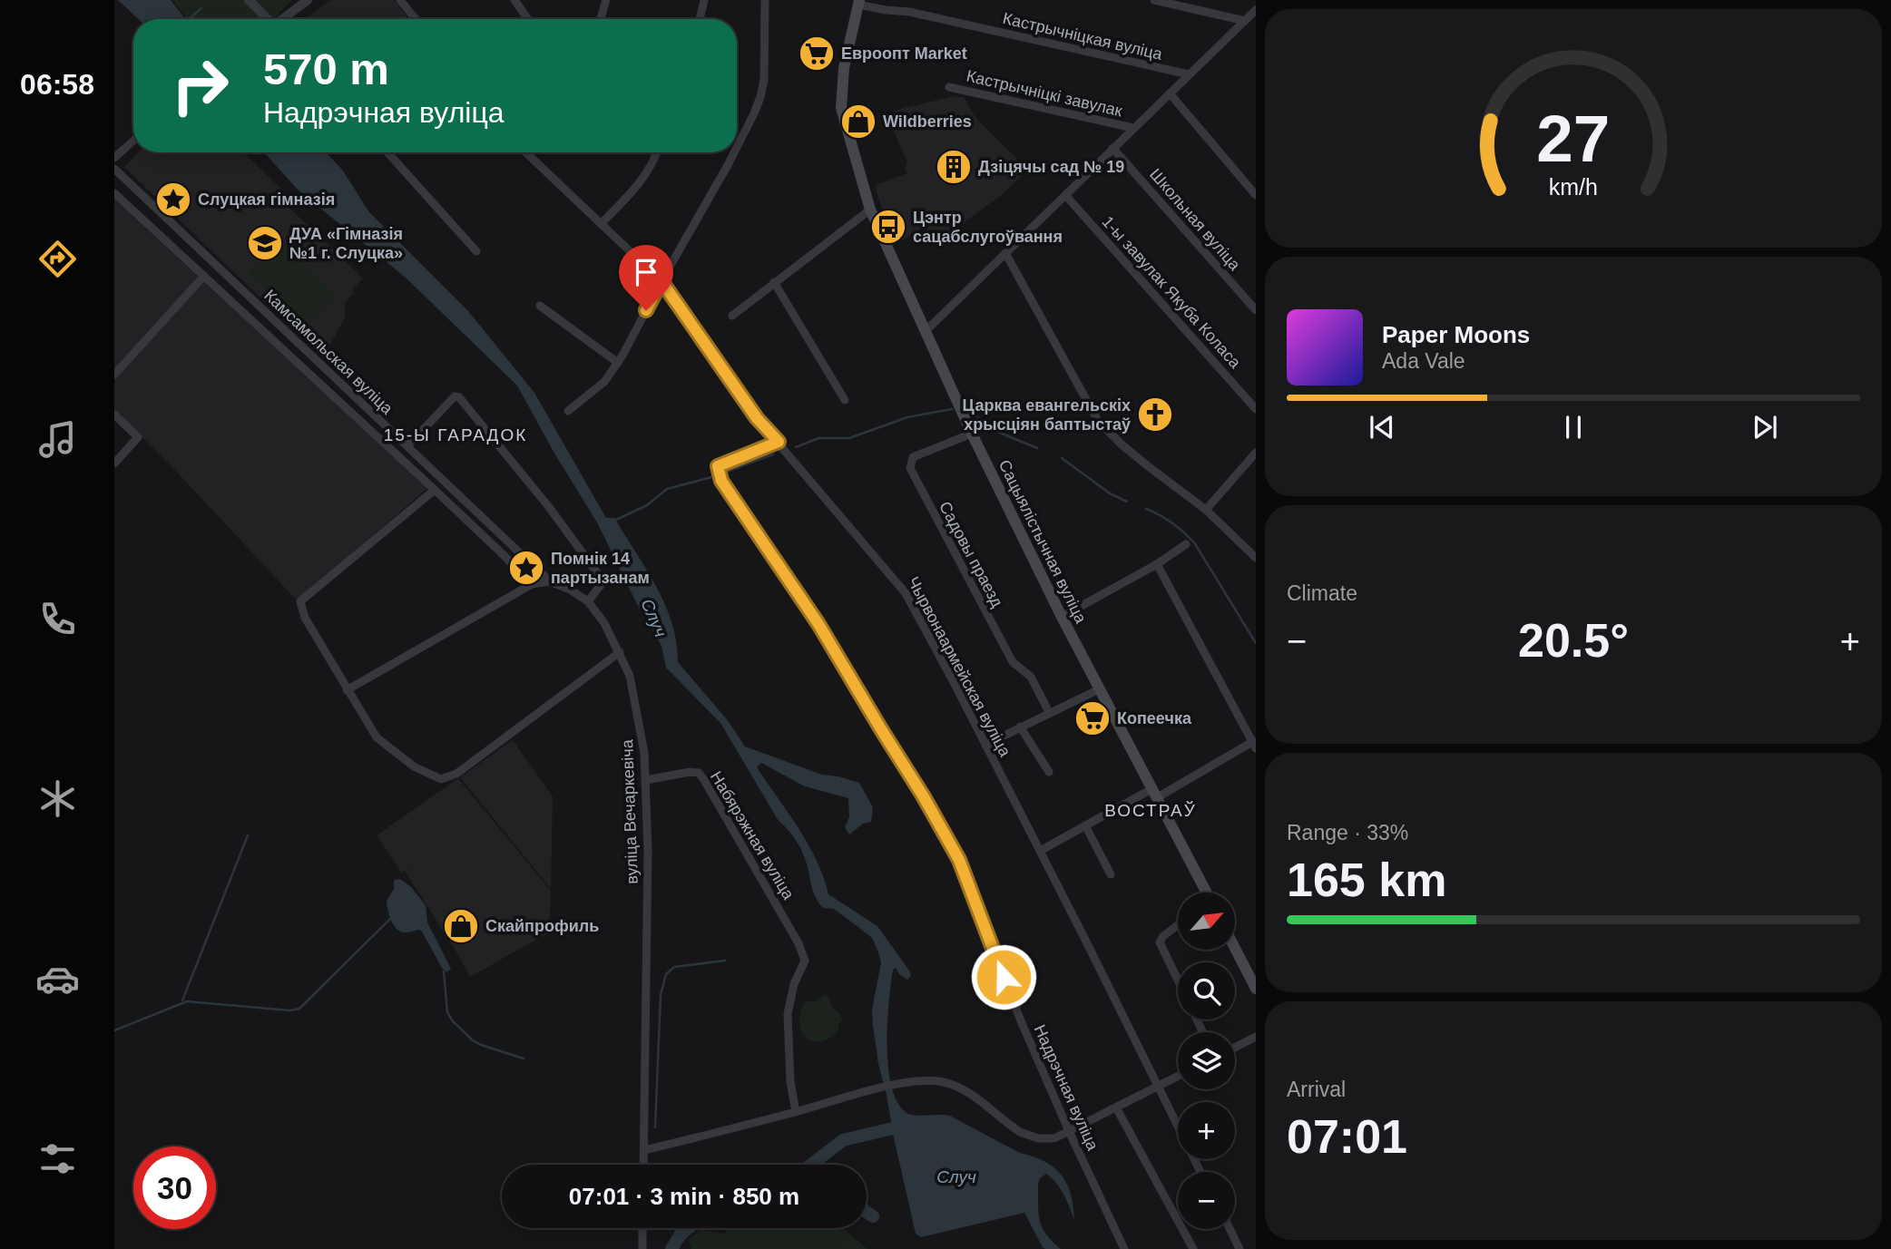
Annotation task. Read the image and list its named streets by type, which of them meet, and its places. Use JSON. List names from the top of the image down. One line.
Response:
{"streets":{"main road":["Сацыялістычная вуліца"],"street":["Кастрычніцкая вуліца","Кастрычніцкі завулак","Школьная вуліца","1-ы завулак Якуба Коласа","Камсамольская вуліца","Садовы праезд","Чырвонаармейская вуліца","вуліца Вечаркевіча","Набярэжная вуліца","Надрэчная вуліца"]},"crossings":[["Кастрычніцкая вуліца","Сацыялістычная вуліца"],["Камсамольская вуліца","вуліца Вечаркевіча"],["Сацыялістычная вуліца","Садовы праезд"],["Чырвонаармейская вуліца","Надрэчная вуліца"],["вуліца Вечаркевіча","Набярэжная вуліца"]],"districts":["15-Ы ГАРАДОК","ВОСТРАЎ"],"water":["Случ"],"places":{"supermarket":["Евроопт Market","Копеечка"],"shop":["Wildberries","Скайпрофиль"],"building":["Дзіцячы сад № 19"],"place":["Слуцкая гімназія","Помнік 14 партызанам"],"bus stop":["Цэнтр сацабслугоўвання"],"school or university":["ДУА «Гімназія №1 г. Слуцка»"],"church":["Царква евангельскіх хрысціян баптыстаў"]},"north":"top right","page":{"tabs":"06:58","turn":["570 m","Надрэчная вуліца"],"song":["Paper Moons","Ada Vale"],"tile":["Climate",["Range · 33%","165 km"],["Arrival","07:01"]],"heat":["−","20.5°","+"],"map_buttons":["+","−"],"limit":"30","trip":"07:01 · 3 min · 850 m","gauge":["27","km/h"]}}
